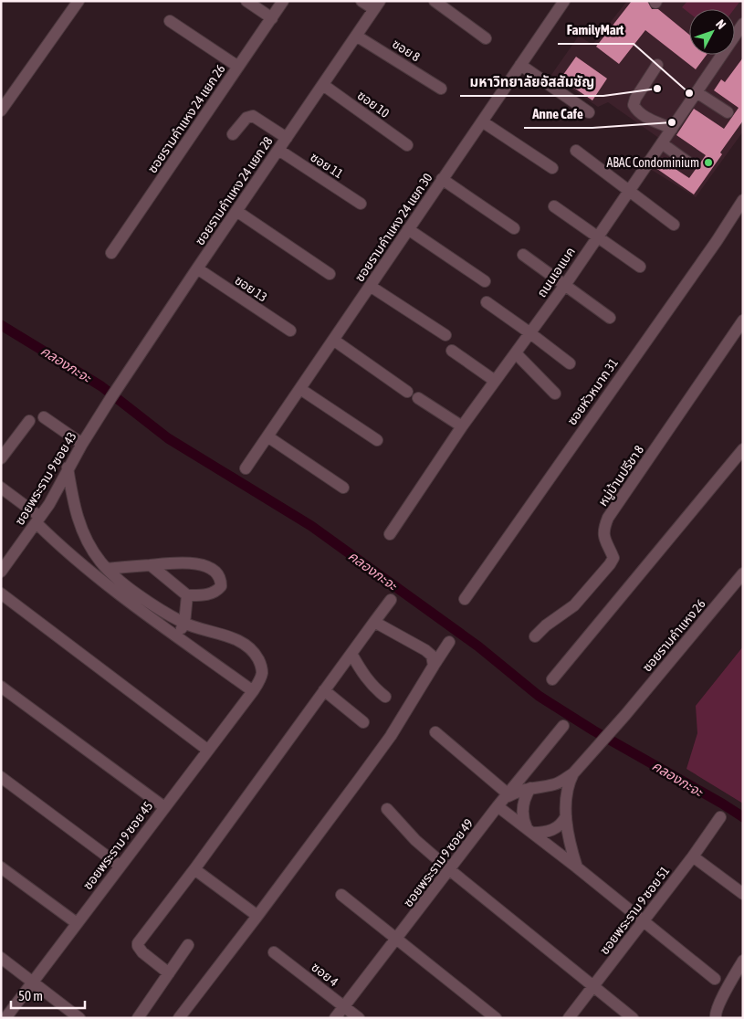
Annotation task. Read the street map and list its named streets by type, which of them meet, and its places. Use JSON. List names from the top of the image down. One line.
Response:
{"streets":{"street":["ซอย 8","ซอย 10","ซอยรามคำแหง 24 แยก 26","ซอย 11","ซอยรามคำแหง 24 แยก 28","ซอยรามคำแหง 24 แยก 30","ถนนเอแบค","ซอย 13","ซอยหัวหมาก 31","หมู่บ้านปรีชา 8","ซอยพระราม 9 ซอย 43","ซอยรามคำแหง 26","ซอยพระราม 9 ซอย 45","ซอยพระราม 9 ซอย 49","ซอยพระราม 9 ซอย 51","ซอย 4"]},"crossings":[["ซอย 8","ซอยรามคำแหง 24 แยก 28"],["ซอย 10","ซอยรามคำแหง 24 แยก 28"],["ซอย 11","ซอยรามคำแหง 24 แยก 28"],["ซอยรามคำแหง 24 แยก 28","ซอย 13"],["ซอยรามคำแหง 24 แยก 28","ซอยพระราม 9 ซอย 43"],["ซอยพระราม 9 ซอย 49","ซอย 4"]],"water":["คลองกะจะ"],"places":["มหาวิทยาลัยอัสสัมชัญ","FamilyMart","Anne Cafe","ABAC Condominium"],"scale_bar":"50 m","north":"top right"}
